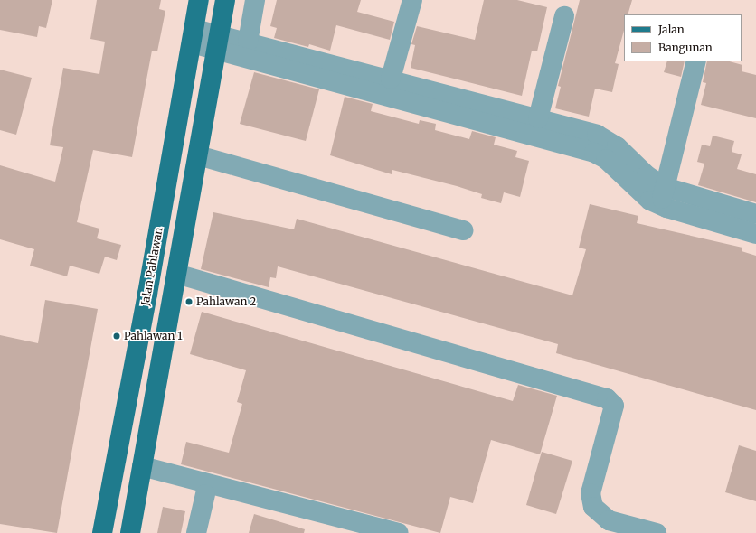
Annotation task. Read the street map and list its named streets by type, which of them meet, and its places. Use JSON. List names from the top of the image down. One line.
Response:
{"streets":{"main road":["Jalan Pahlawan"]},"places":["Pahlawan 2","Pahlawan 1"],"legend":["Jalan","Bangunan"]}
